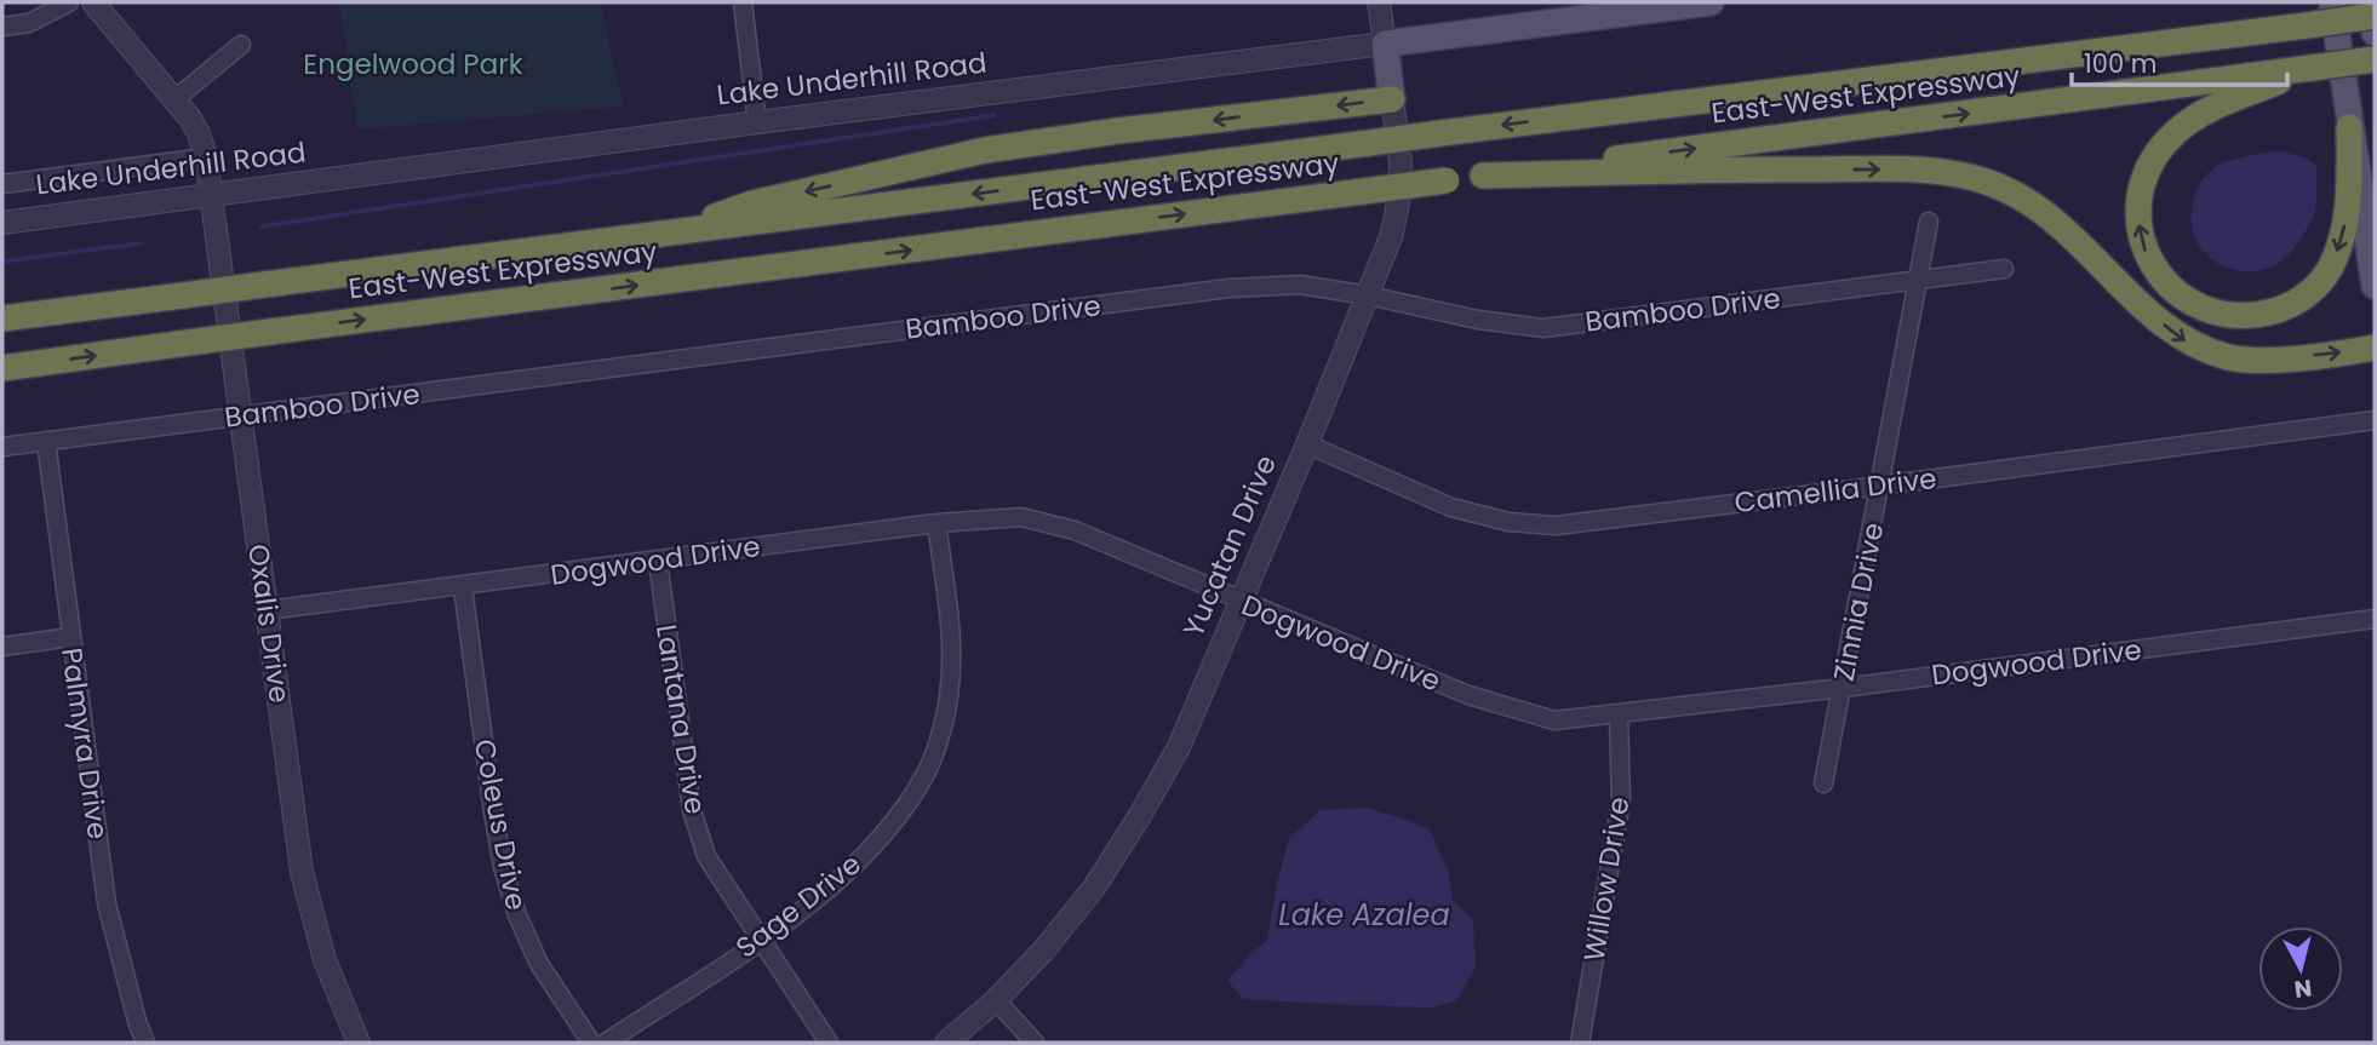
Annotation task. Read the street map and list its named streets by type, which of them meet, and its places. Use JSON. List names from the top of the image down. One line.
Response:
{"streets":{"highway":["East-West Expressway"],"main road":["Lake Underhill Road","Yucatan Drive"],"street":["Bamboo Drive","Camellia Drive","Dogwood Drive","Zinnia Drive","Oxalis Drive","Lantana Drive","Palmyra Drive","Coleus Drive","Willow Drive","Sage Drive"]},"crossings":[["Lake Underhill Road","Yucatan Drive"],["Lake Underhill Road","Oxalis Drive"],["Bamboo Drive","Yucatan Drive"],["Bamboo Drive","Zinnia Drive"],["Bamboo Drive","Oxalis Drive"],["Bamboo Drive","Palmyra Drive"],["Camellia Drive","Yucatan Drive"],["Camellia Drive","Zinnia Drive"],["Yucatan Drive","Dogwood Drive"],["Dogwood Drive","Zinnia Drive"],["Dogwood Drive","Oxalis Drive"],["Dogwood Drive","Lantana Drive"],["Dogwood Drive","Coleus Drive"],["Dogwood Drive","Willow Drive"],["Dogwood Drive","Sage Drive"],["Lantana Drive","Sage Drive"]],"water":["Lake Azalea"],"parks":["Engelwood Park"],"scale_bar":"100 m","north":"bottom"}
